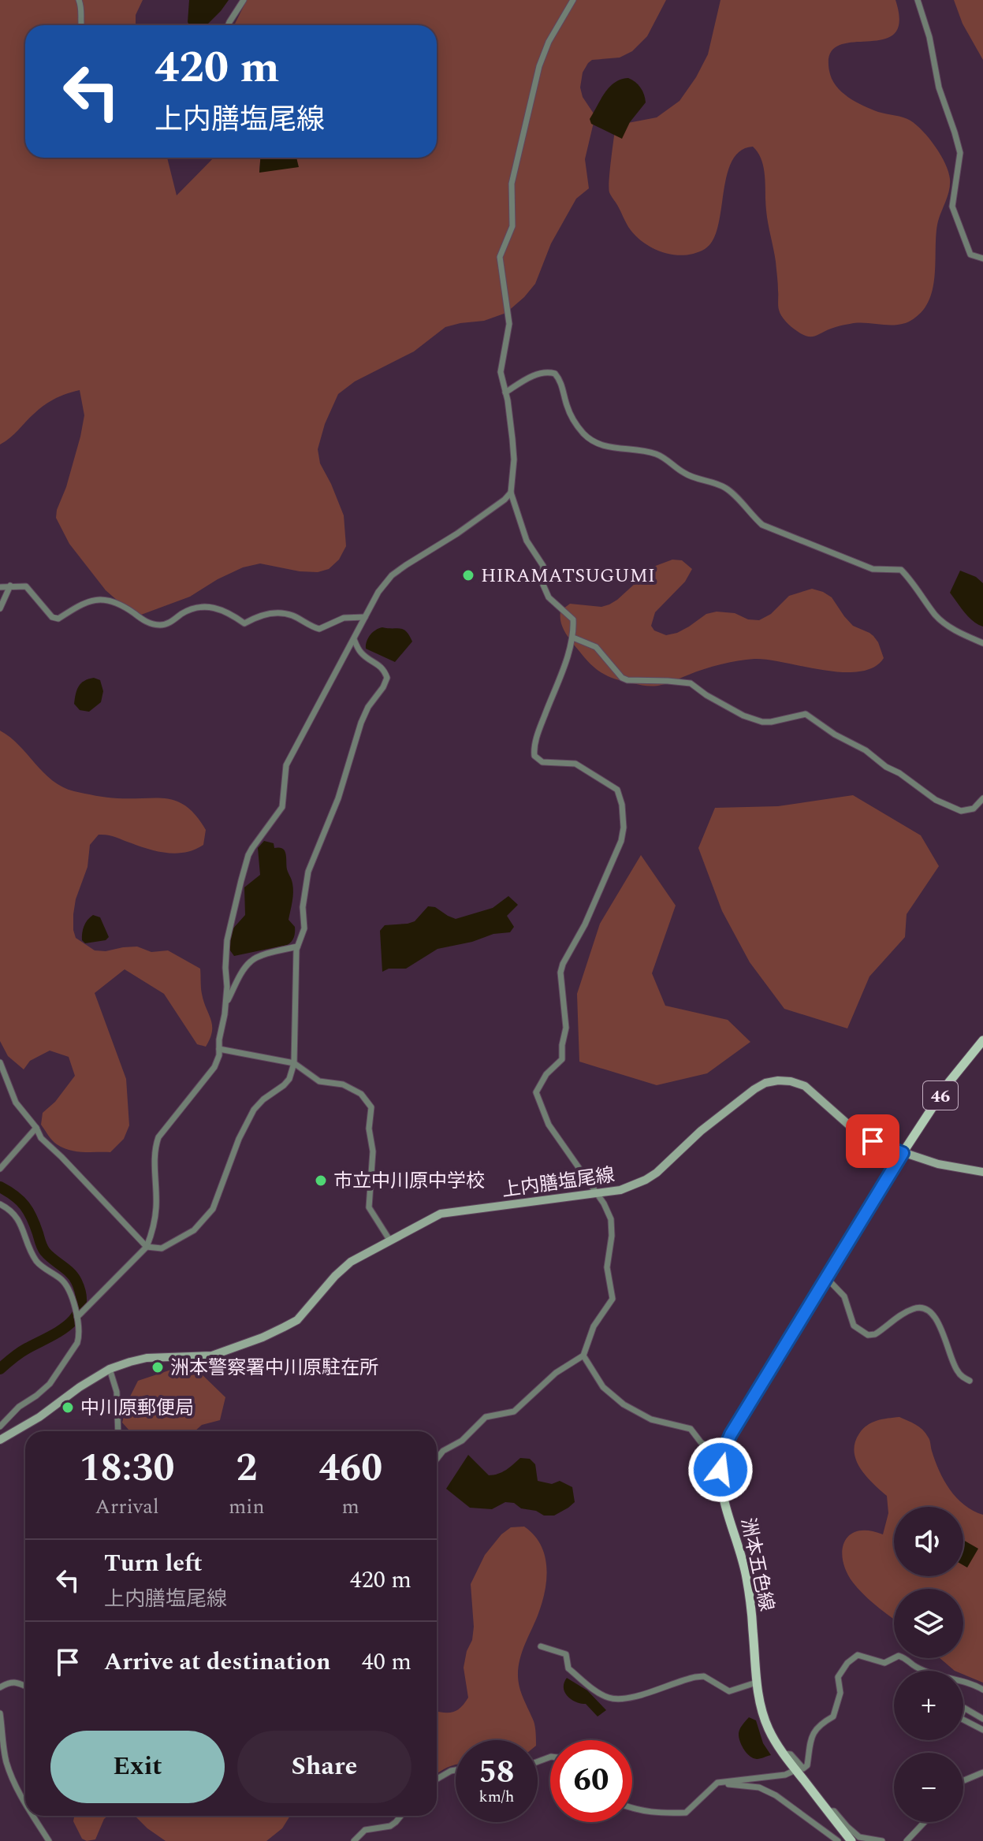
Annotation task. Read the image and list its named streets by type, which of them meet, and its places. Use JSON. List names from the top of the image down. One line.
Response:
{"streets":{"main road":["46","上内膳塩尾線","洲本五色線"]},"crossings":[["上内膳塩尾線","洲本五色線"]],"places":["HIRAMATSUGUMI","市立中川原中学校","洲本警察署中川原駐在所","中川原郵便局"],"page":{"turn":["420 m","上内膳塩尾線"],"eta":["18:30","Arrival","2","min","460","m"],"map_buttons":["+","−"],"list":[{"name":"Turn left","note":"上内膳塩尾線","value":"420 m"},{"name":"Arrive at destination","value":"40 m"}],"buttons":["Exit","Share"],"speed":"58 km/h","limit":"60"}}
